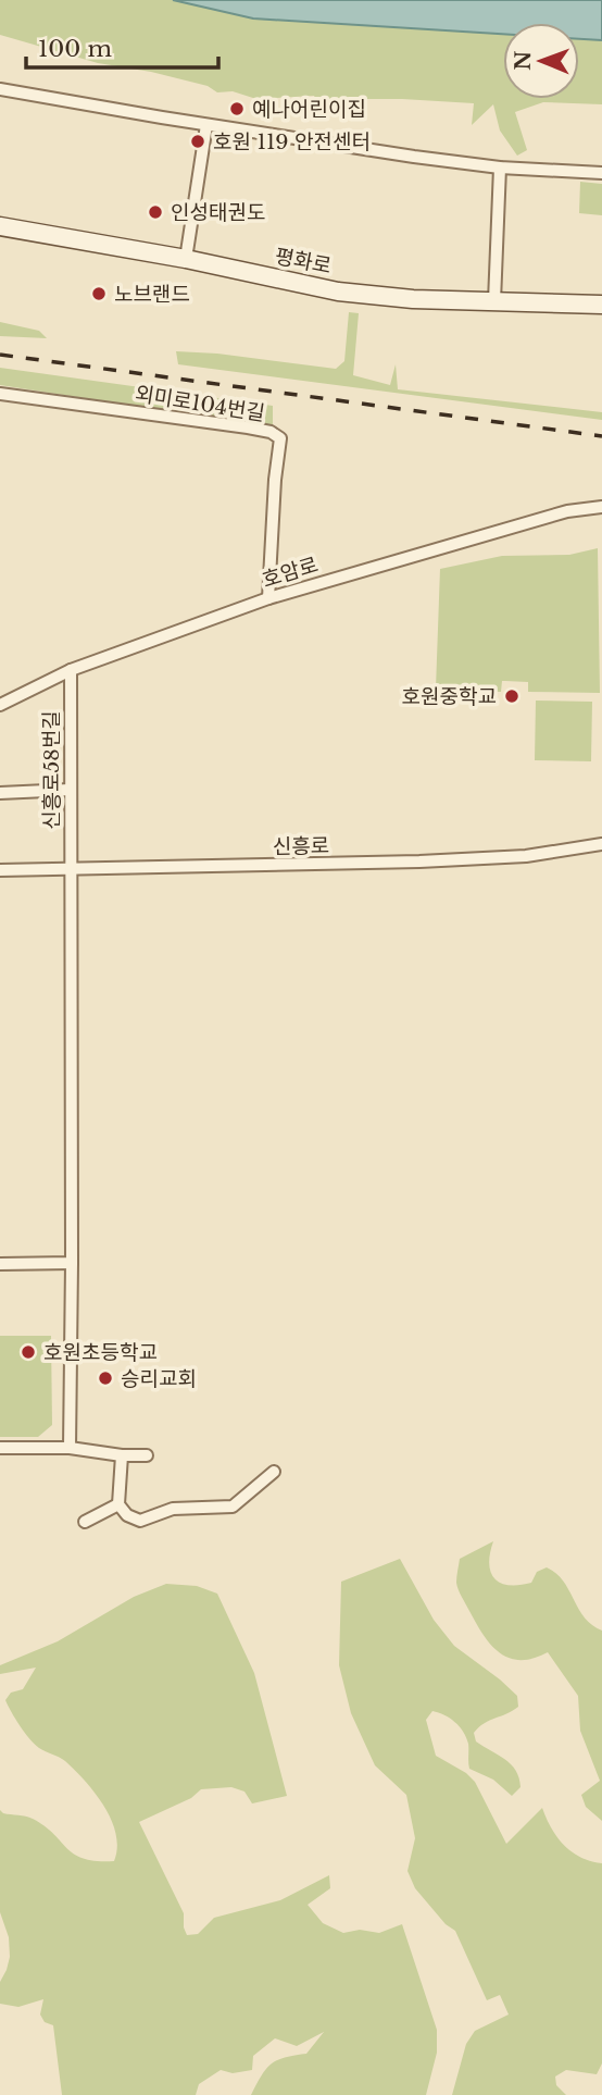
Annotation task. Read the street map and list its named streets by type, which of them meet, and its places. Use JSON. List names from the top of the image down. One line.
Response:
{"streets":{"main road":["평화로"],"street":["외미로104번길","호암로","신흥로58번길","신흥로"]},"crossings":[["외미로104번길","호암로"],["호암로","신흥로58번길"],["신흥로58번길","신흥로"]],"places":["예나어린이집","호원 119 안전센터","인성태권도","노브랜드","호원중학교","호원초등학교","승리교회"],"scale_bar":"100 m","north":"left"}
